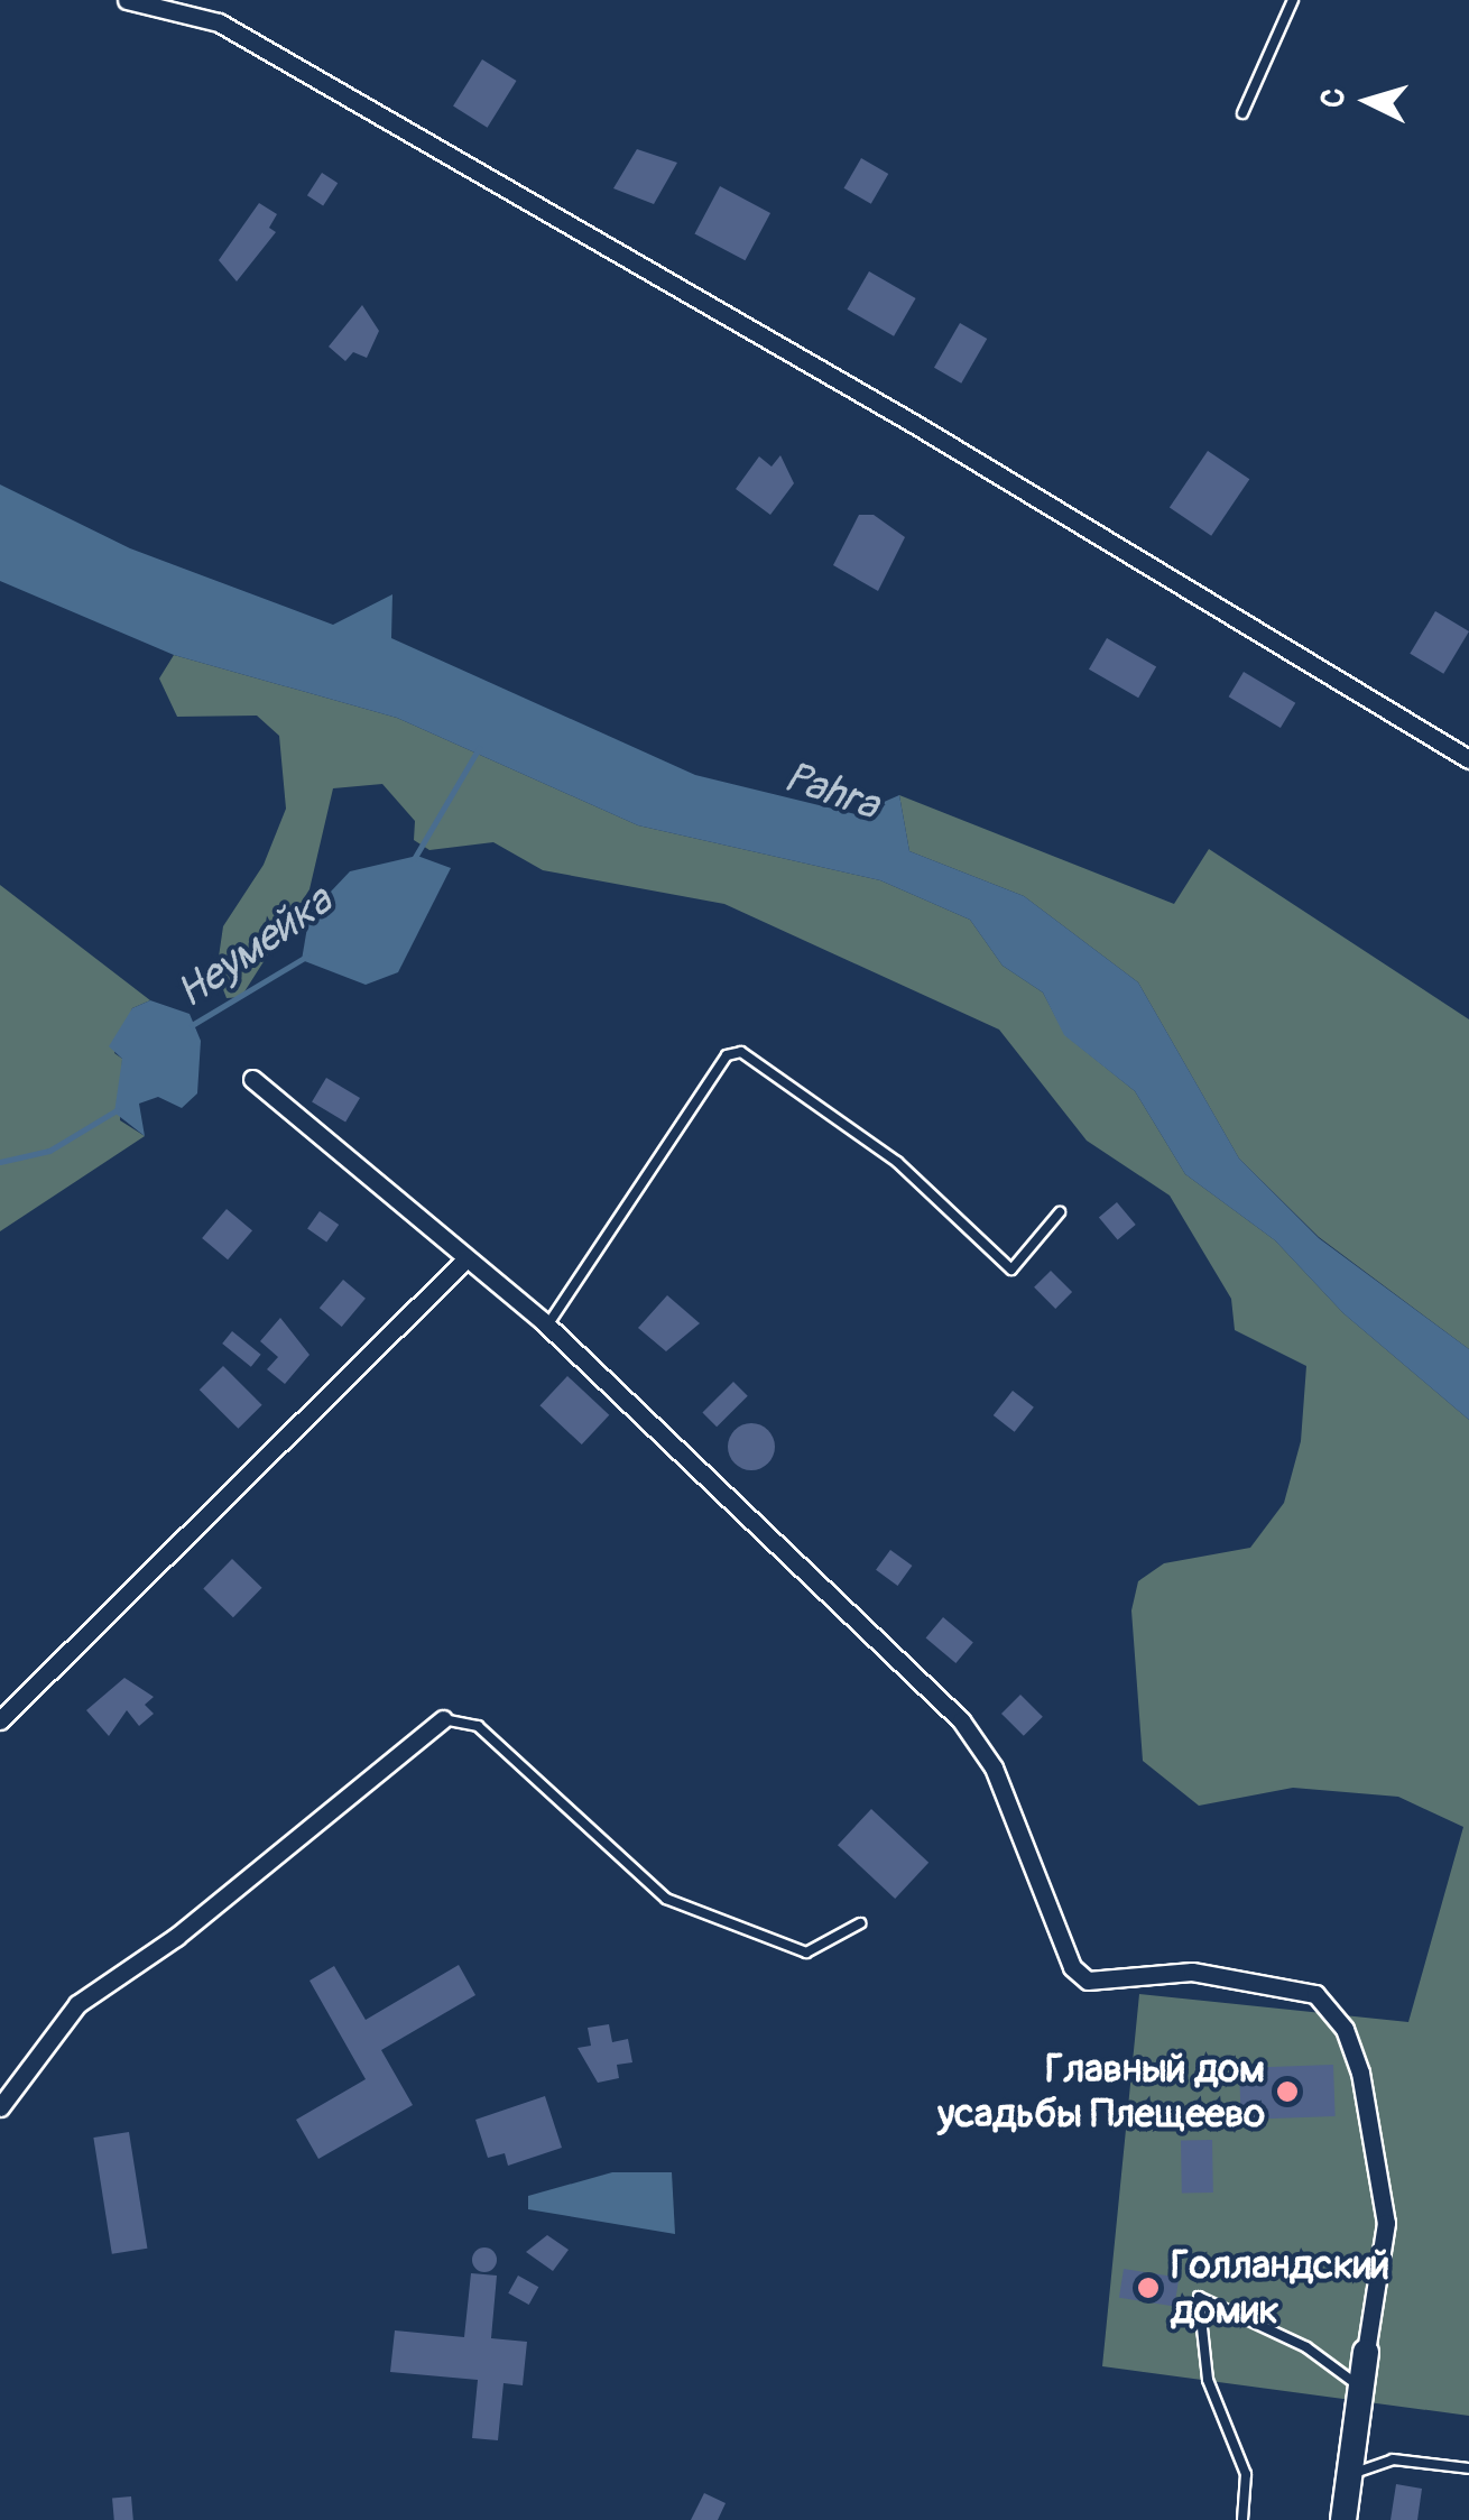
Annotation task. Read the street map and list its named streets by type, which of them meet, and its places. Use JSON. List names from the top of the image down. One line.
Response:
{"water":["Pahra","Неумейка"],"places":["Главный дом усадьбы Плещеево","Голландский домик"],"north":"left"}
